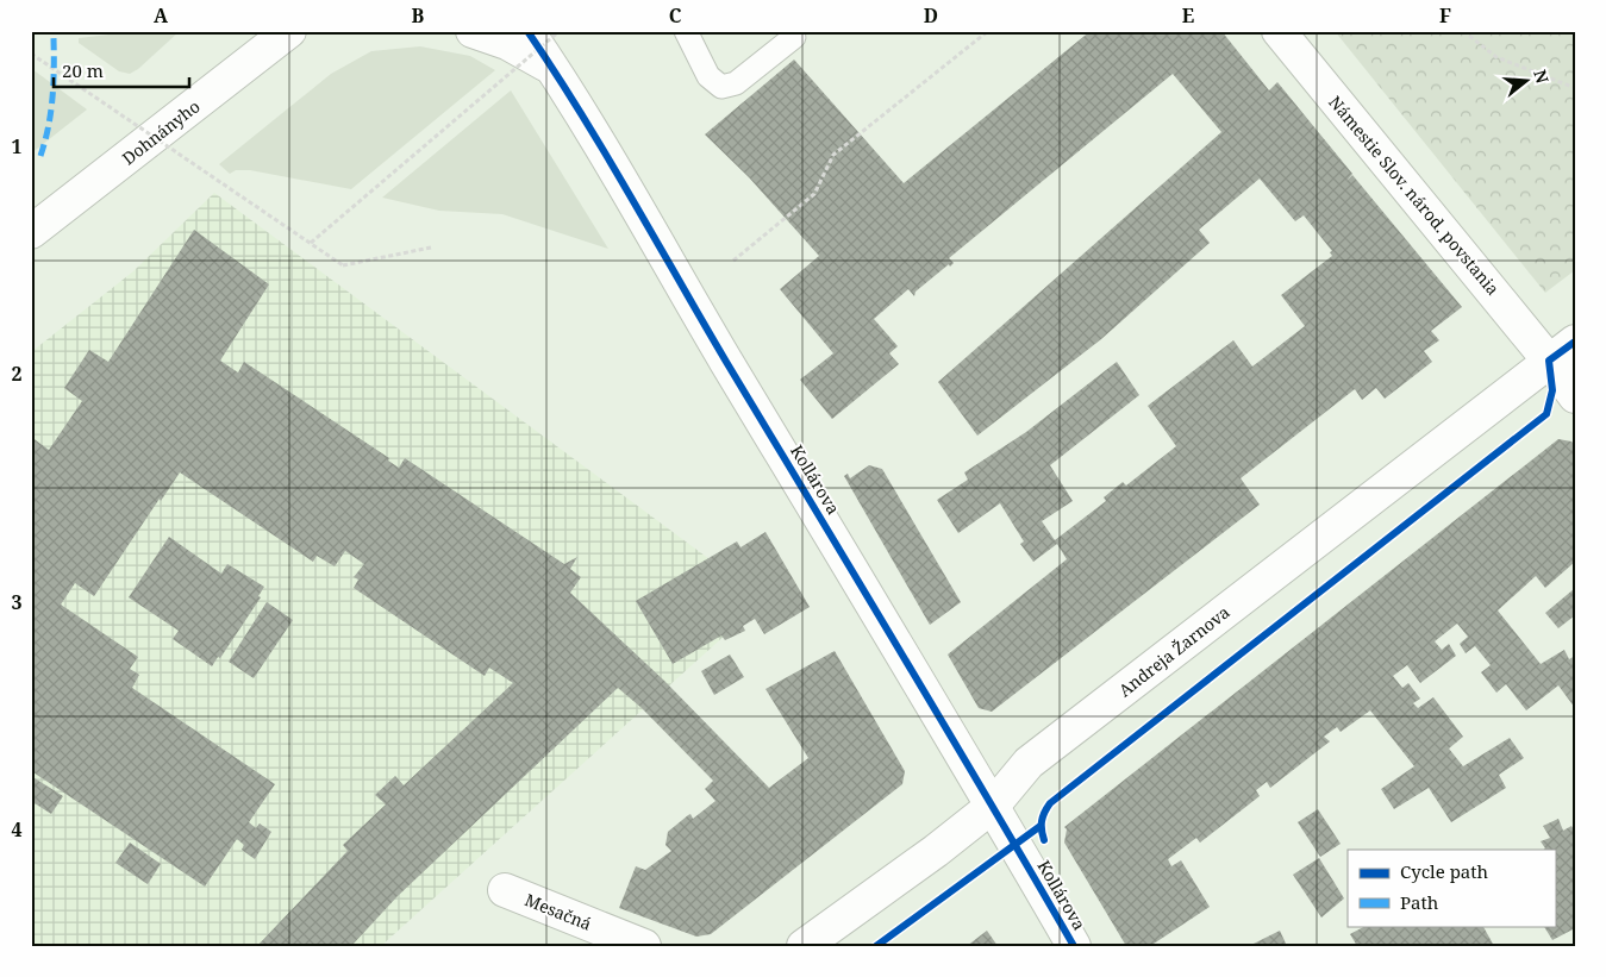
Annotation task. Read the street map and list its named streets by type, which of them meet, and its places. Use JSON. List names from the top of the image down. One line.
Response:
{"streets":{"street":["Dohnányho","Námestie Slov. národ. povstania","Kollárova","Andreja Žarnova","Mesačná"]},"crossings":[["Námestie Slov. národ. povstania","Andreja Žarnova"],["Kollárova","Andreja Žarnova"]],"legend":["Cycle path","Path"],"scale_bar":"20 m","north":"right","grid":{"columns":["A","B","C","D","E","F"],"rows":["1","2","3","4"]}}
